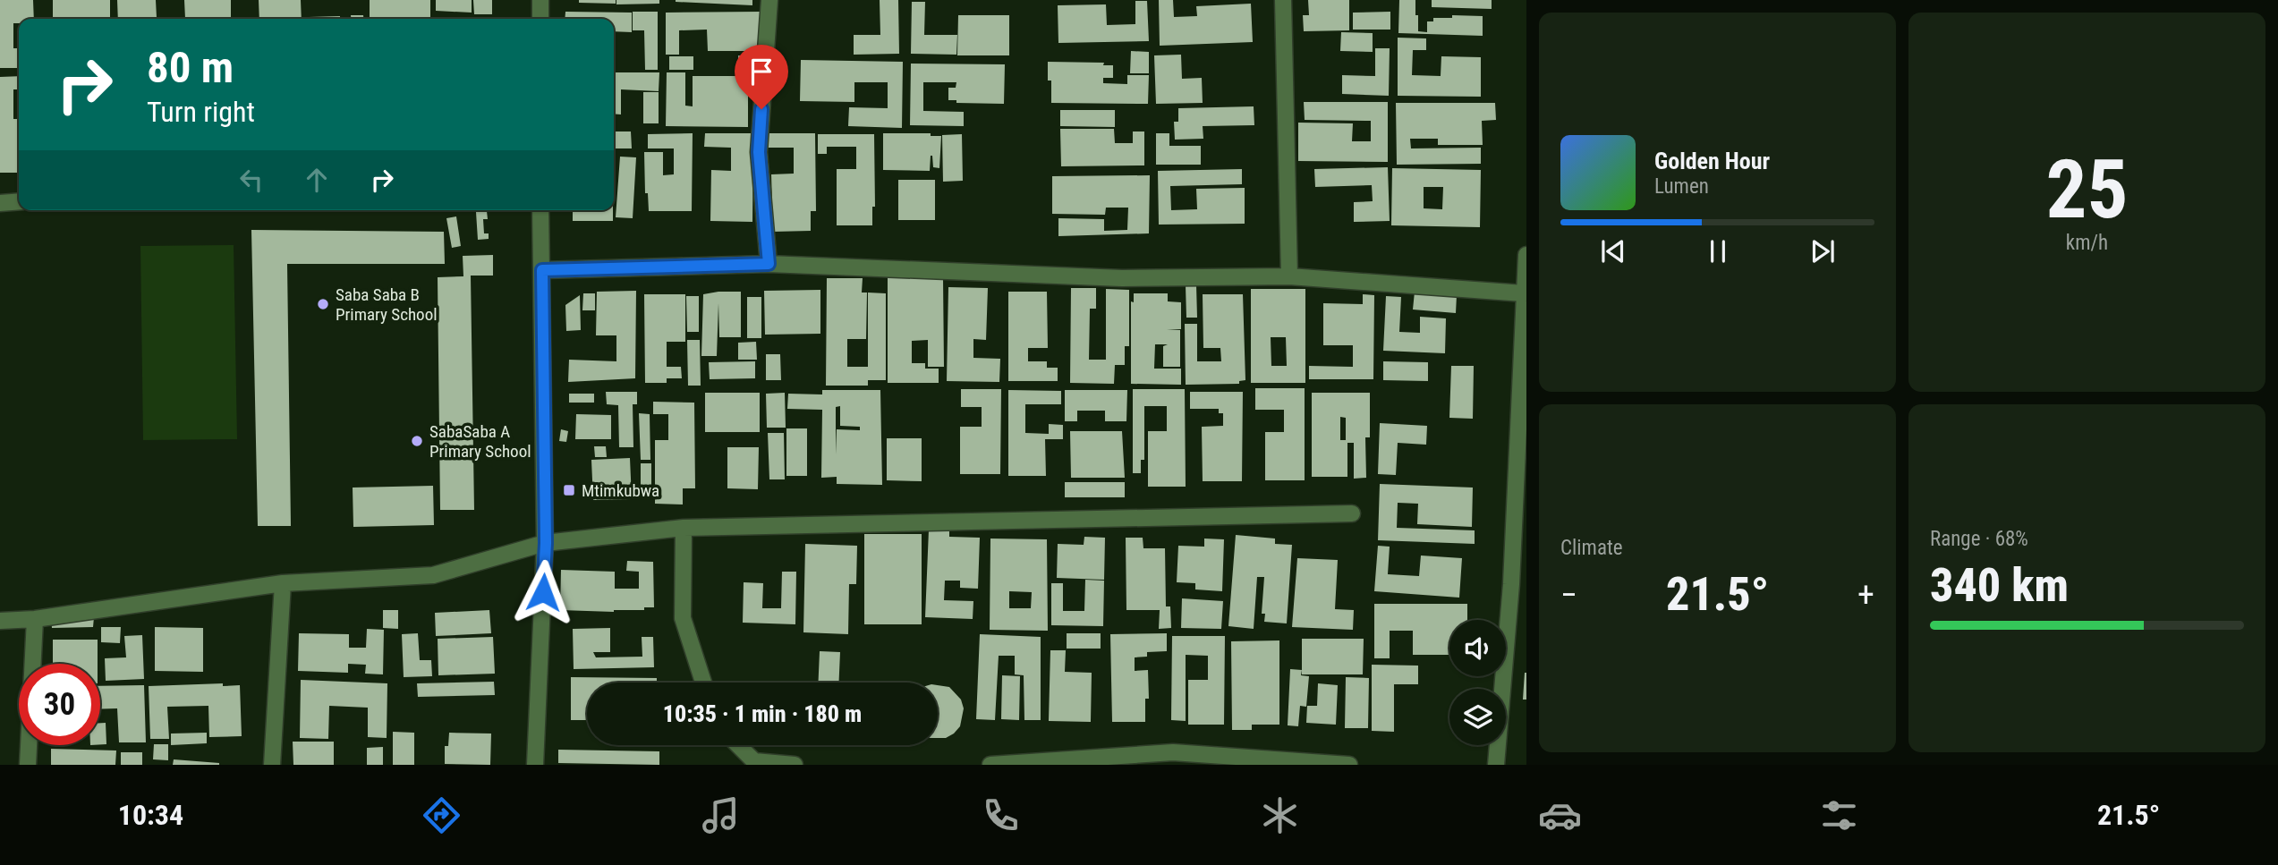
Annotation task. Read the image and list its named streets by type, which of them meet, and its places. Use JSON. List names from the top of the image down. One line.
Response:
{"places":{"other":["Saba Saba B Primary School","SabaSaba A Primary School"],"transit":["Mtimkubwa"]},"page":{"tile":[["25","km/h"],"Climate",["Range · 68%","340 km"]],"turn":["80 m","Turn right"],"song":["Golden Hour","Lumen"],"heat":["−","21.5°","+"],"limit":"30","trip":"10:35 · 1 min · 180 m","tabs":["10:34","21.5°"]}}
